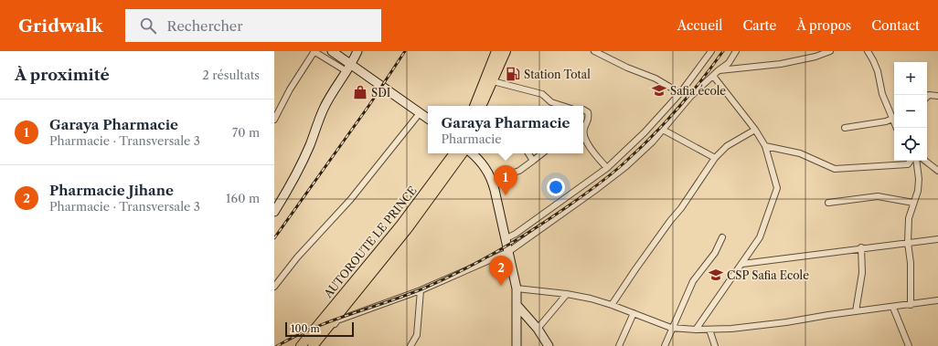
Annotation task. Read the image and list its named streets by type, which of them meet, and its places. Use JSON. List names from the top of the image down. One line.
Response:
{"streets":{"main road":["AUTOROUTE LE PRINCE"]},"places":{"fuel station":["Station Total"],"school or university":["Safia école","CSP Safia Ecole"],"shop":["SDI"]},"scale_bar":"100 m","page":{"header":"Gridwalk","search":"Rechercher","nav":["Accueil","Carte","À propos","Contact"],"heading":["À proximité","2 résultats"],"map_buttons":["+","−"],"list":[{"mark":"1","name":"Garaya Pharmacie","note":"Pharmacie · Transversale 3","value":"70 m"},{"mark":"2","name":"Pharmacie Jihane","note":"Pharmacie · Transversale 3","value":"160 m"}],"popup":["Garaya Pharmacie","Pharmacie"],"pins":["1","2"],"scale":"100 m"}}
